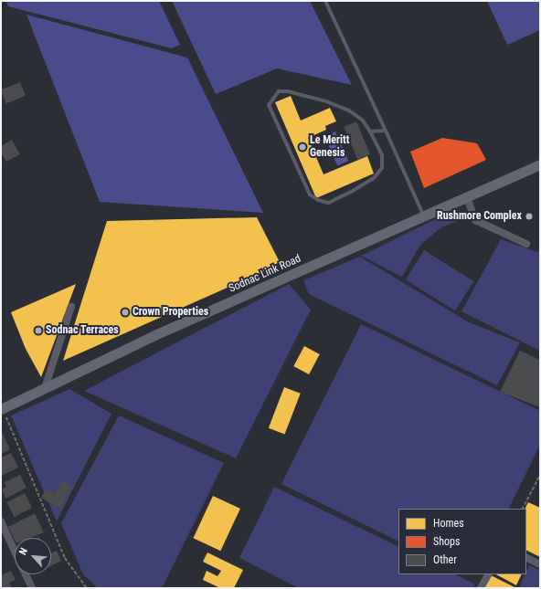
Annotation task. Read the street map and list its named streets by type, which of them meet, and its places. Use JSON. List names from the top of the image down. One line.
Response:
{"streets":{"main road":["Sodnac Link Road"]},"places":["Le Meritt Genesis","Rushmore Complex","Crown Properties","Sodnac Terraces"],"legend":["Homes","Shops","Other"],"north":"top left"}
